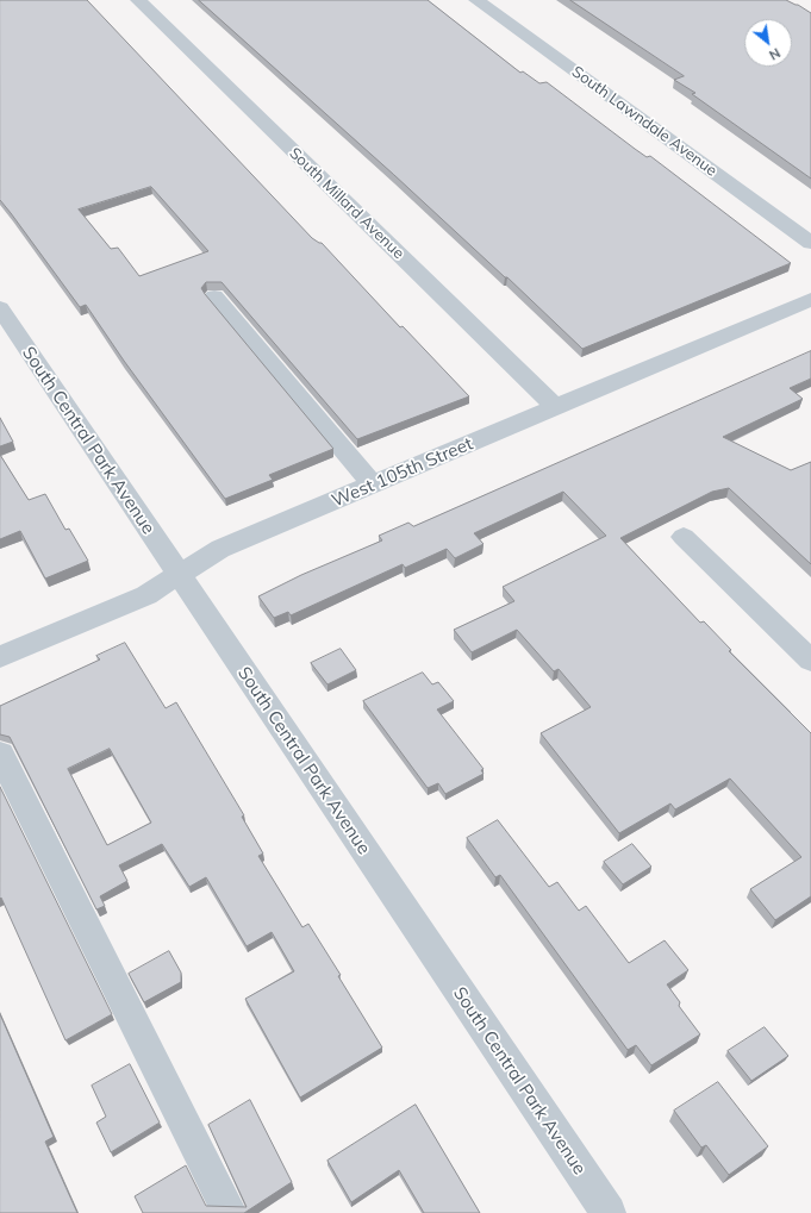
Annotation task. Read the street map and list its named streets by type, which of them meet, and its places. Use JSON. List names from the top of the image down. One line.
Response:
{"streets":{"street":["South Lawndale Avenue","South Millard Avenue","South Central Park Avenue","West 105th Street"]},"crossings":[["South Millard Avenue","West 105th Street"],["South Central Park Avenue","West 105th Street"]],"north":"bottom right"}
